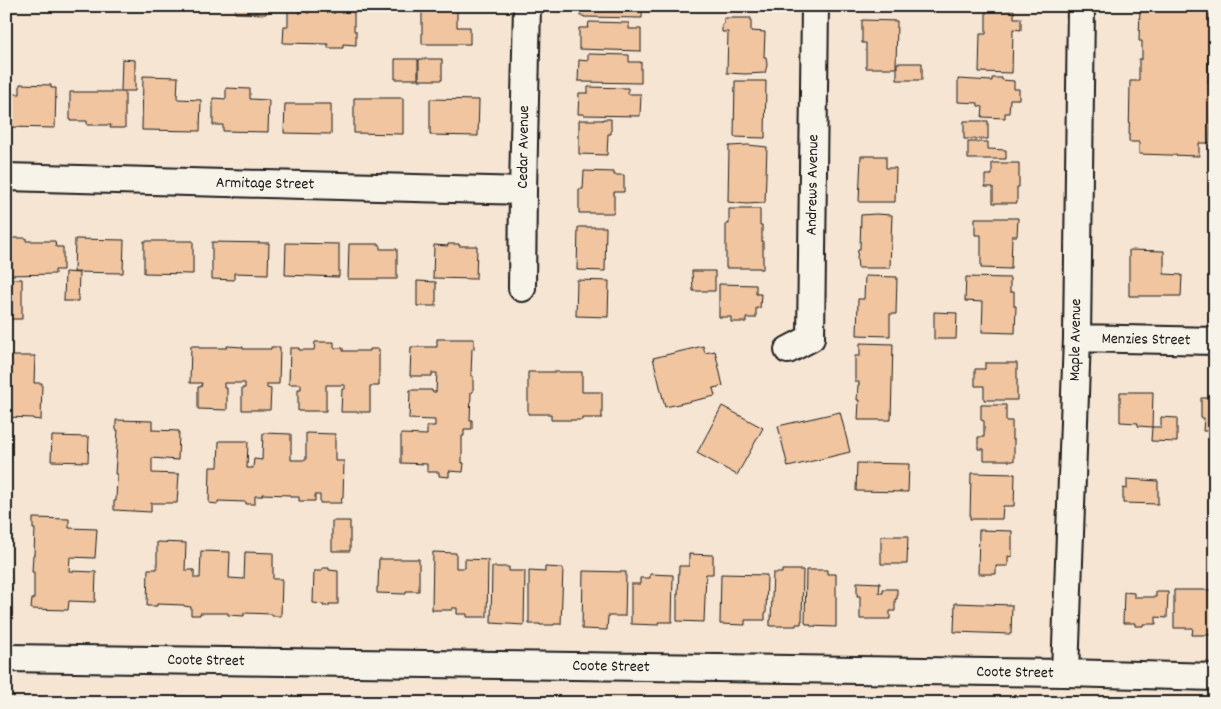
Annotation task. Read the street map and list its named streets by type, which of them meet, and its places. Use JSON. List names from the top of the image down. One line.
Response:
{"streets":{"street":["Cedar Avenue","Armitage Street","Andrews Avenue","Maple Avenue","Menzies Street","Coote Street"]},"crossings":[["Cedar Avenue","Armitage Street"],["Maple Avenue","Menzies Street"],["Maple Avenue","Coote Street"]]}
